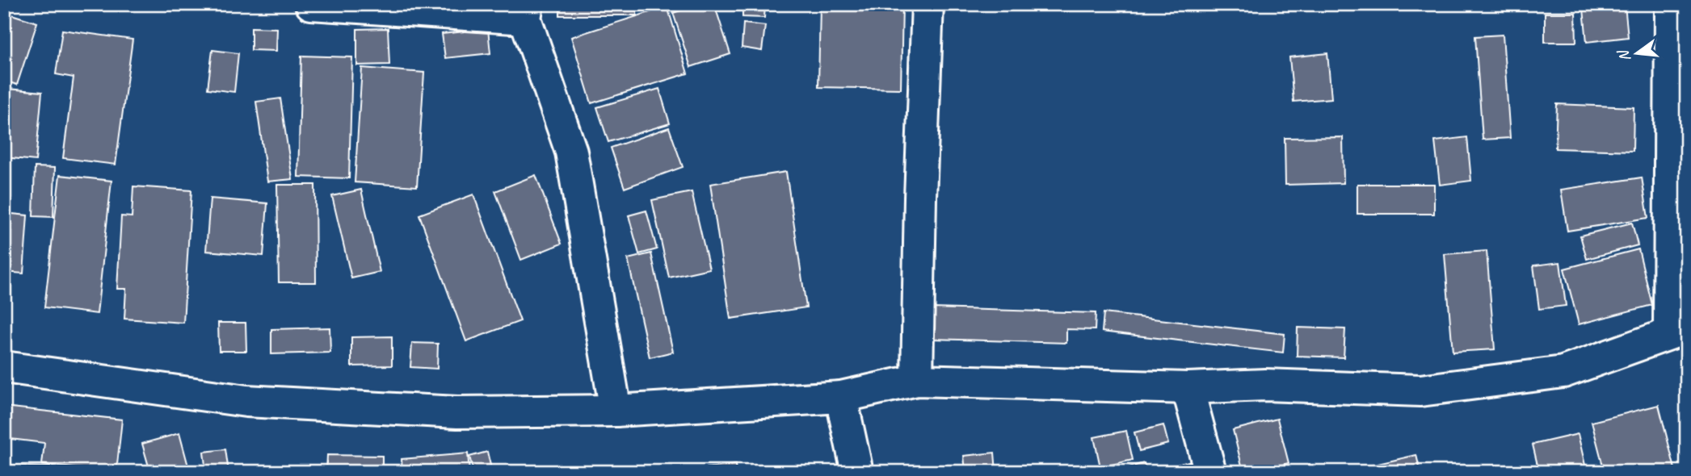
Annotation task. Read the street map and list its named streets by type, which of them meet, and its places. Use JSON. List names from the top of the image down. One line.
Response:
{"north":"left"}
